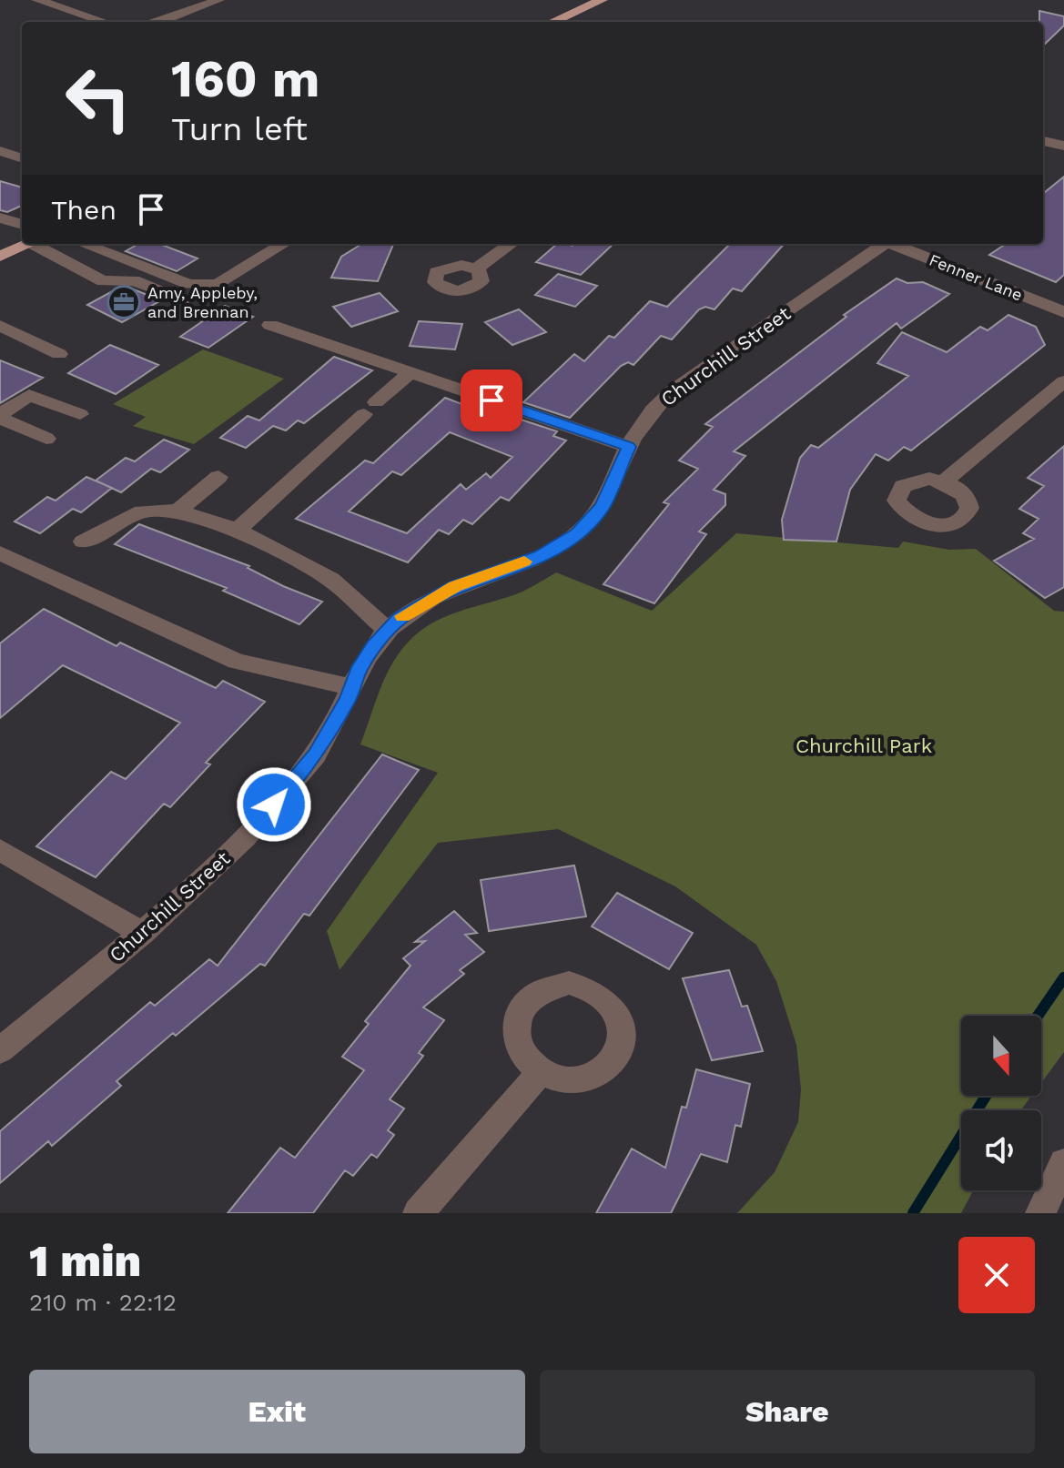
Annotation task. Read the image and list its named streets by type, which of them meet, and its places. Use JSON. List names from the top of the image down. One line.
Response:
{"streets":{"street":["Fenner Lane","Churchill Street"]},"parks":["Churchill Park"],"places":{"office":["Amy, Appleby, and Brennan"]},"north":"bottom","page":{"turn":["160 m","Turn left"],"then":"Then","heading":["1 min","210 m · 22:12"],"buttons":["Exit","Share"]}}
